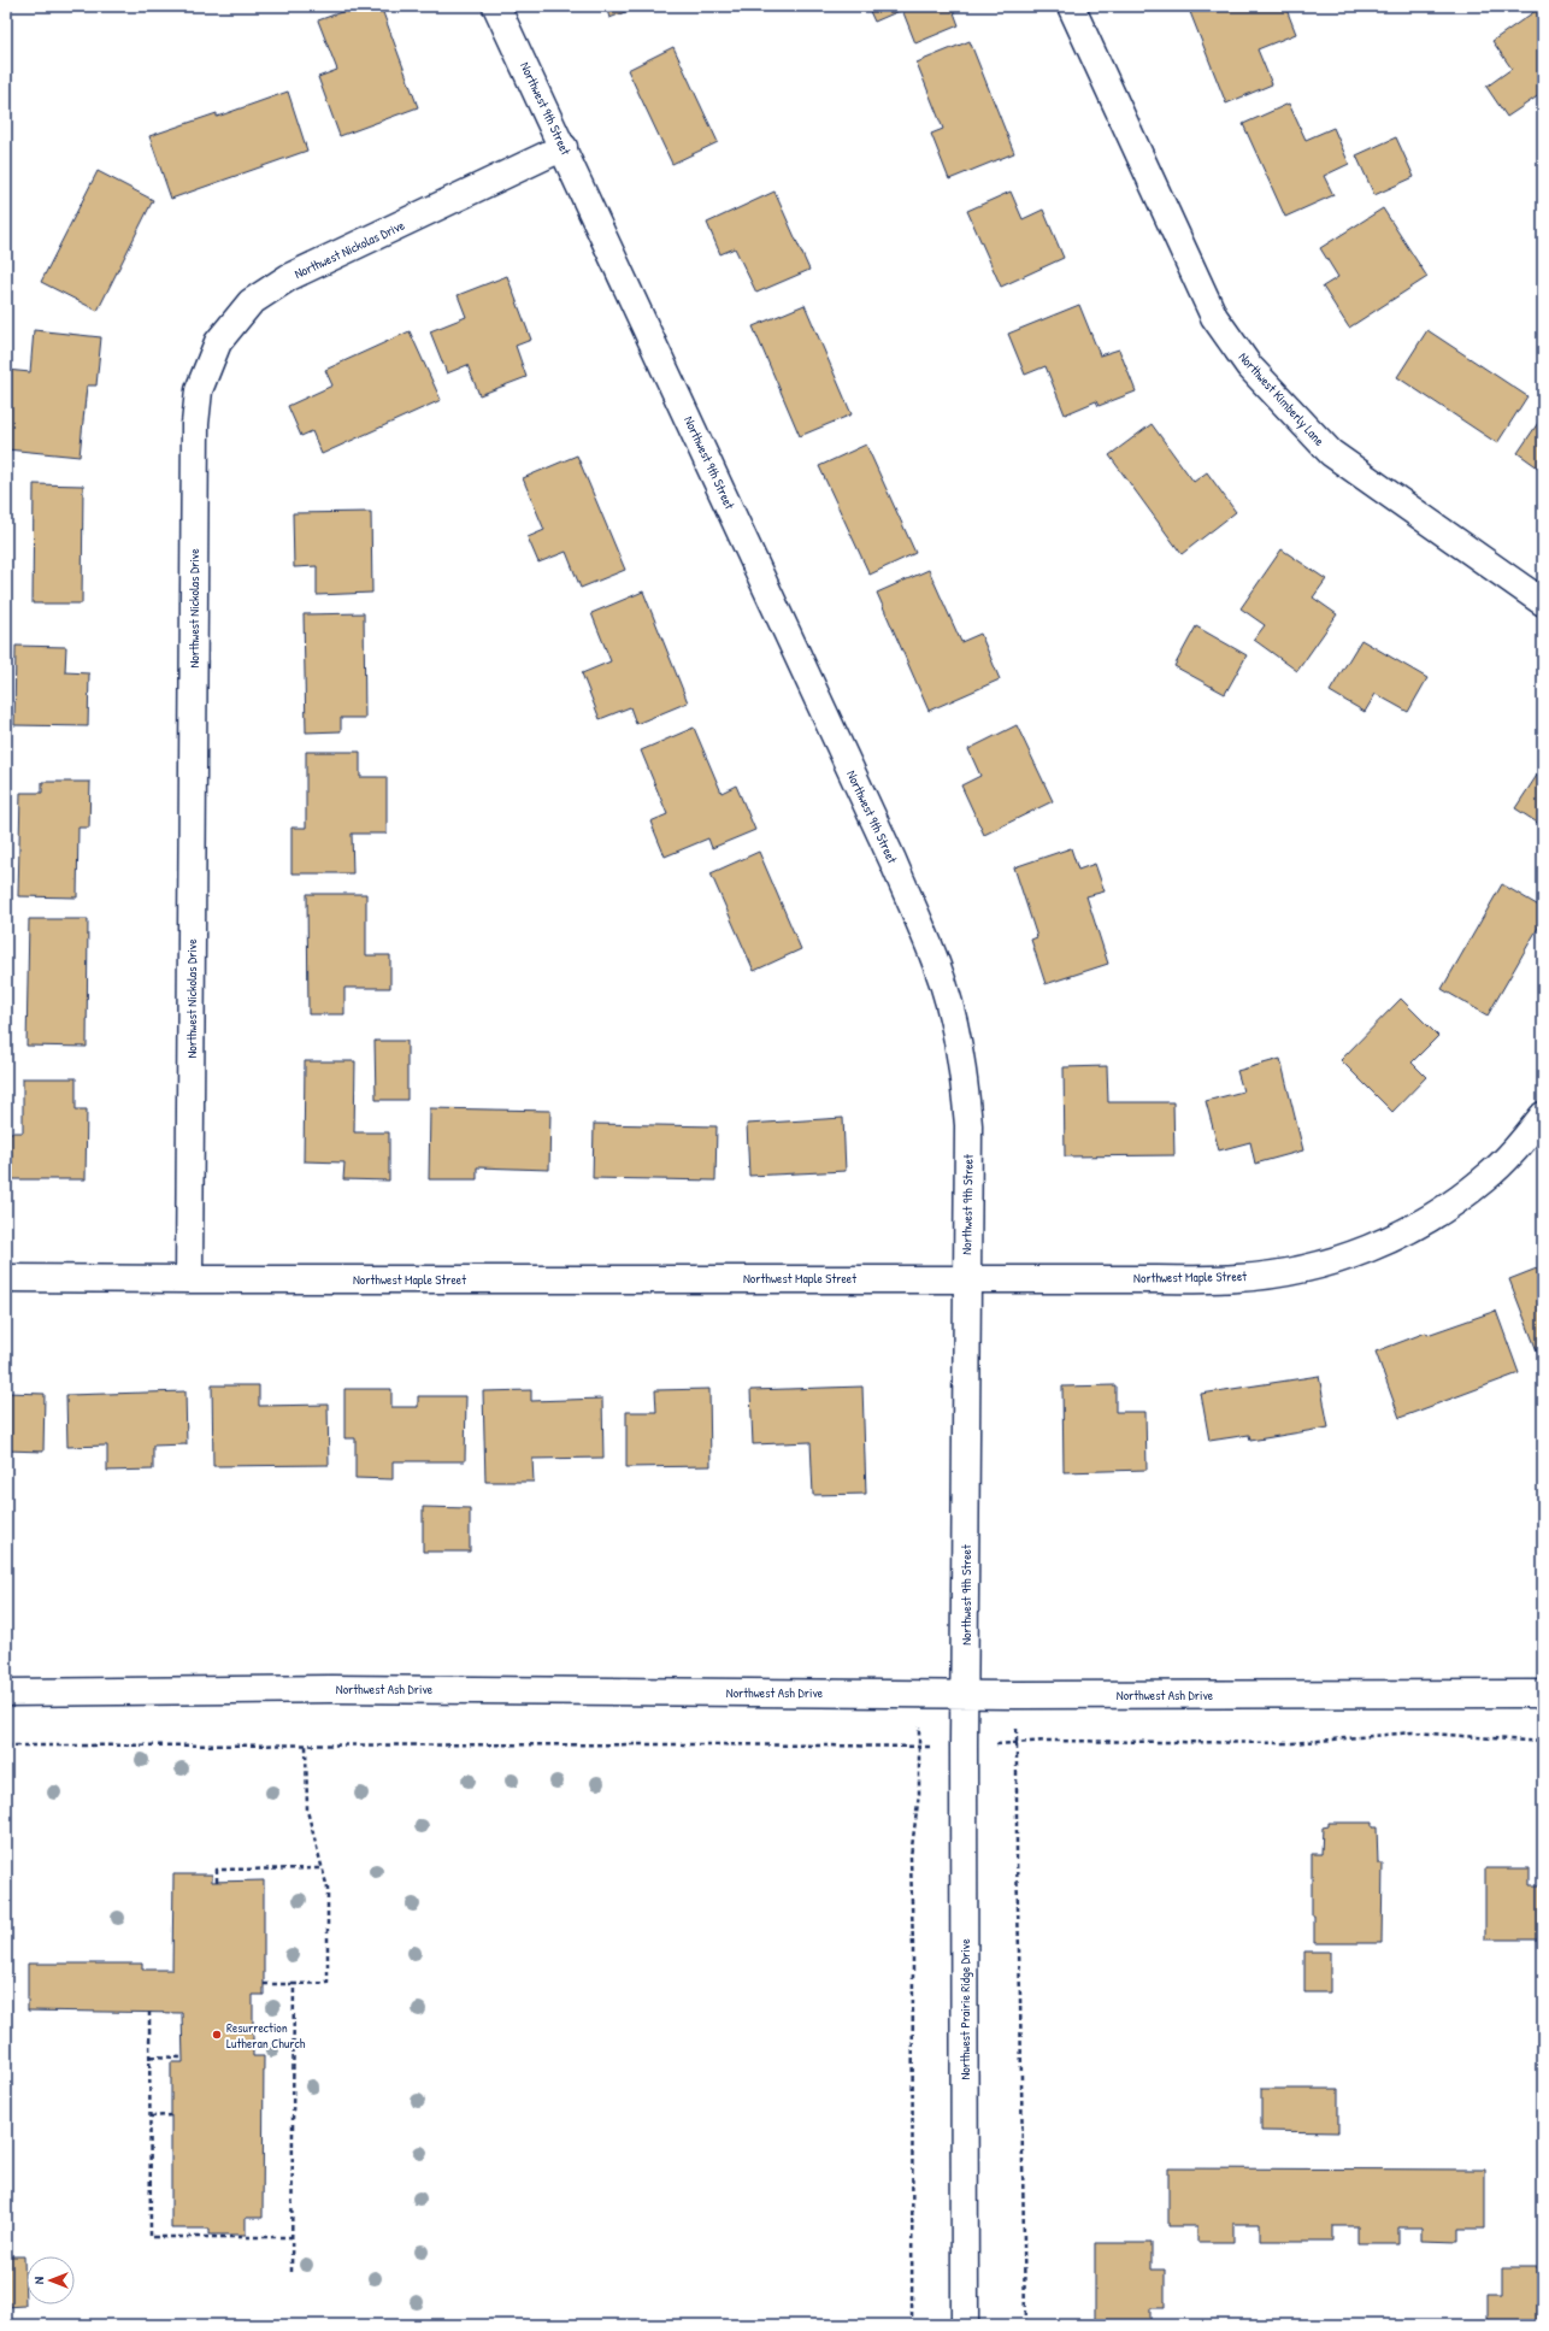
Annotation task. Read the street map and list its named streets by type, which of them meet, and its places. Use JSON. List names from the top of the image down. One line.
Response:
{"streets":{"street":["Northwest 9th Street","Northwest Nickolas Drive","Northwest Kimberly Lane","Northwest Maple Street","Northwest Ash Drive","Northwest Prairie Ridge Drive"]},"crossings":[["Northwest 9th Street","Northwest Nickolas Drive"],["Northwest 9th Street","Northwest Maple Street"],["Northwest 9th Street","Northwest Ash Drive"],["Northwest 9th Street","Northwest Prairie Ridge Drive"],["Northwest Nickolas Drive","Northwest Maple Street"],["Northwest Ash Drive","Northwest Prairie Ridge Drive"]],"places":["Resurrection Lutheran Church"],"north":"left"}
